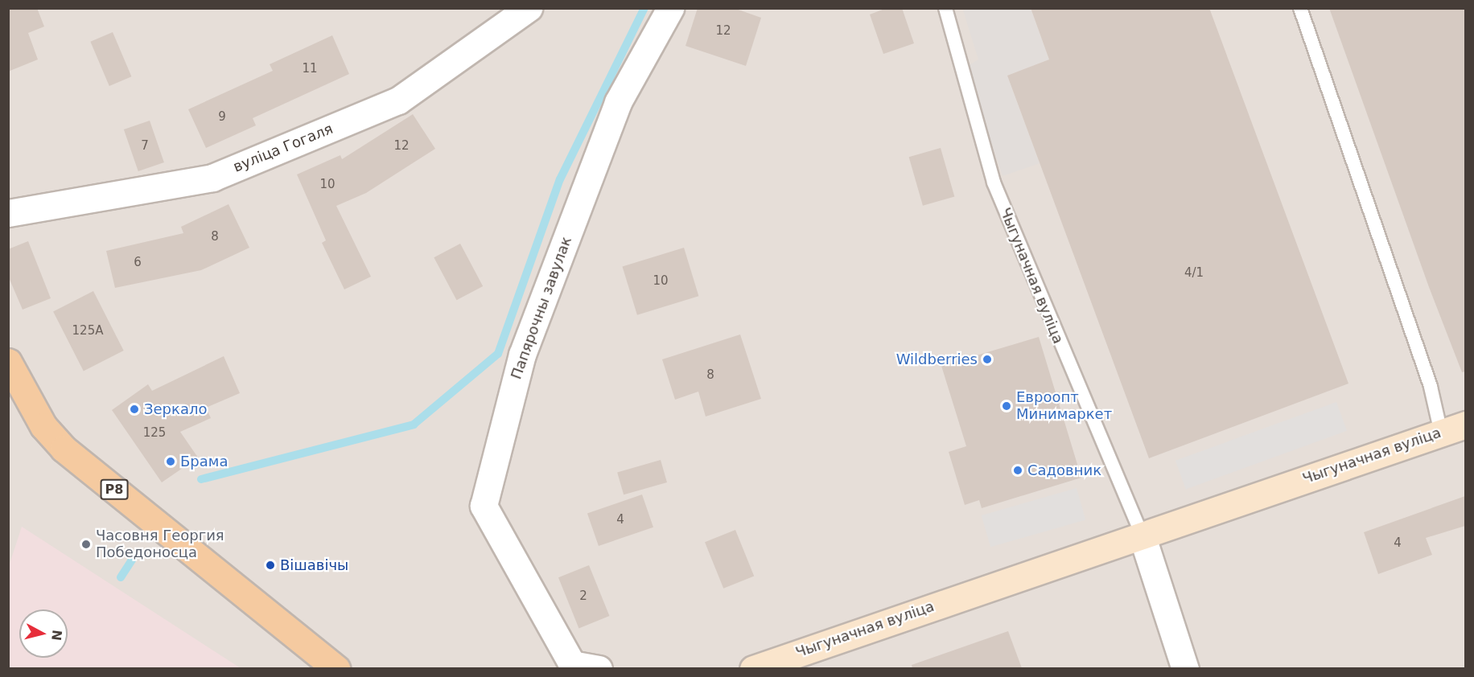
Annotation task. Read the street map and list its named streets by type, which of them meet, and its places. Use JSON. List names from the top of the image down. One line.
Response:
{"streets":{"main road":["Р8"],"street":["вуліца Гогаля","Чыгуначная вуліца","Папярочны завулак"]},"places":["Wildberries","Евроопт Минимаркет","Зеркало","Брама","Садовник","Часовня Георгия Победоносца","Вішавічы"],"house_numbers":["12","11","9","7","12","10","8","6","4/1","10","125А","8","125","4","4","2"],"north":"right"}
